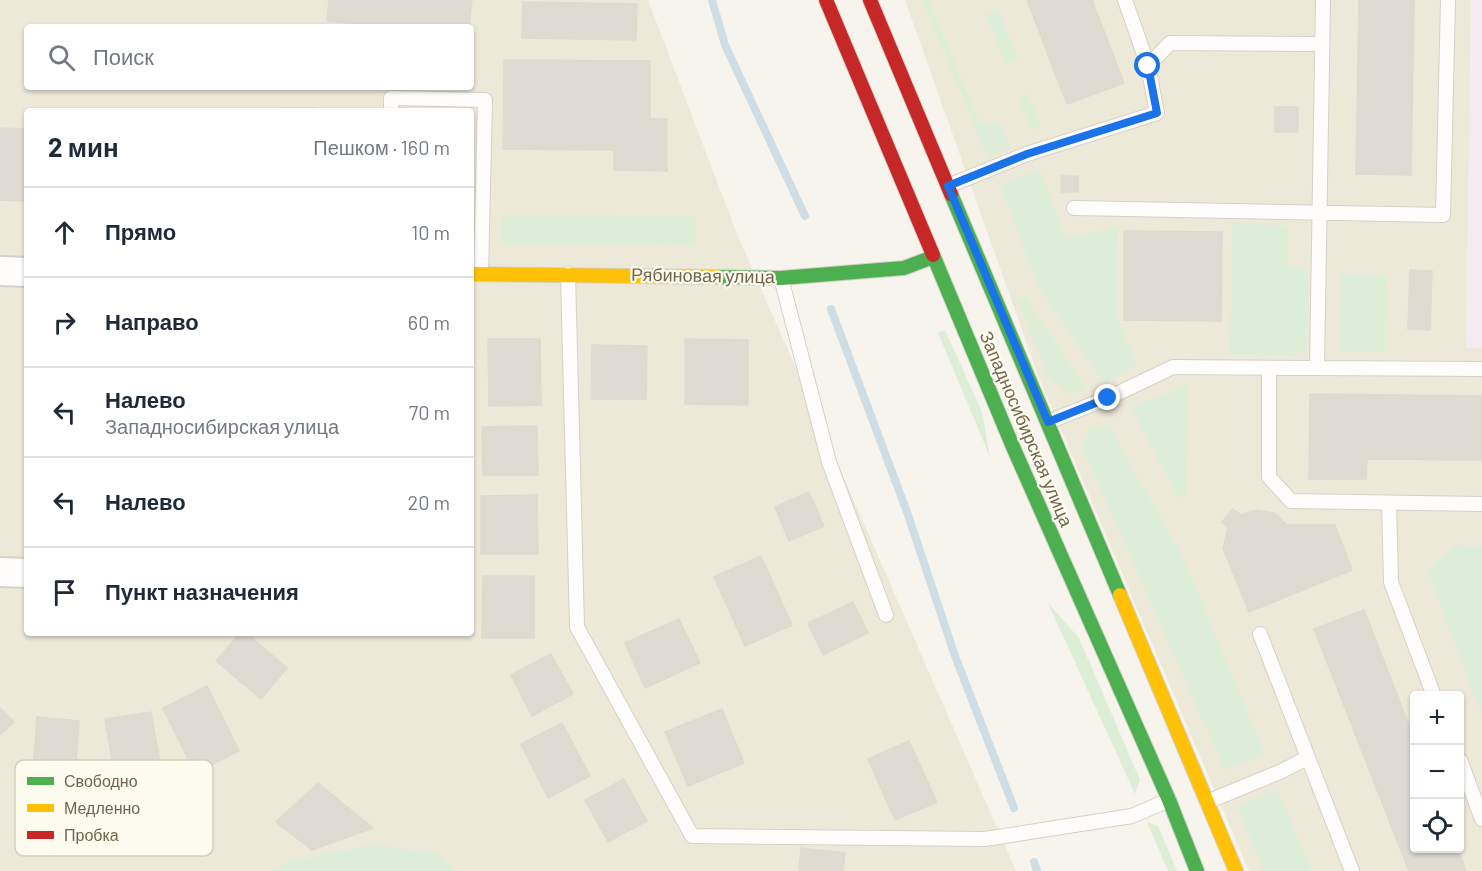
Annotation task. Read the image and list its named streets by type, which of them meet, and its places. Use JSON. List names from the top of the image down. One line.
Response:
{"streets":{"main road":["Рябиновая улица","Западносибирская улица"]},"crossings":[["Рябиновая улица","Западносибирская улица"]],"legend":["Свободно","Медленно","Пробка"],"page":{"search":"Поиск","heading":["2 мин","Пешком · 160 m"],"list":[["Прямо","10 m"],["Направо","60 m"],["Налево","Западносибирская улица","70 m"],["Налево","20 m"],"Пункт назначения"],"map_buttons":["+","−"]}}
